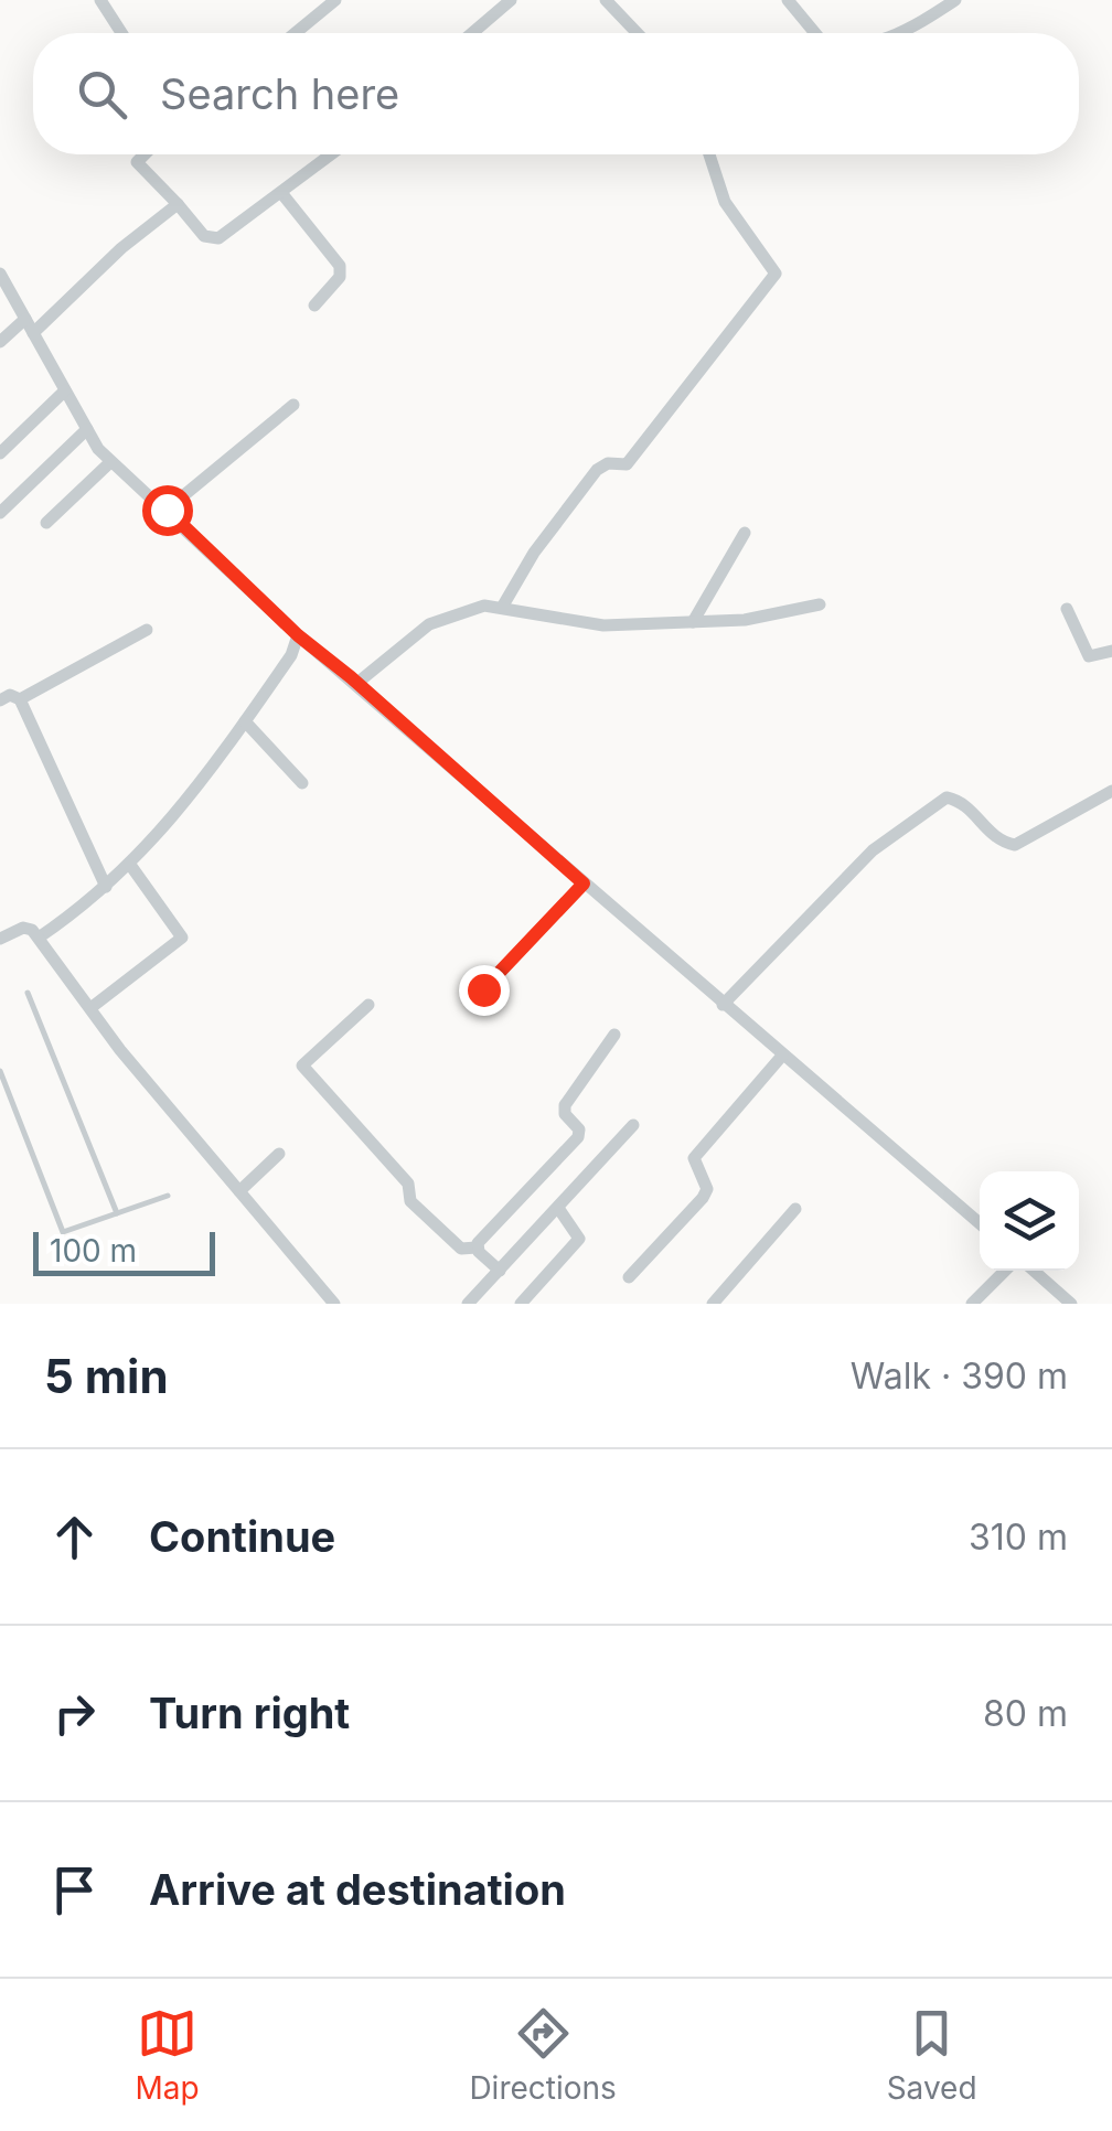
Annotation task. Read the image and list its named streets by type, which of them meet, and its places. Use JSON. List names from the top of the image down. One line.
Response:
{"scale_bar":"100 m","page":{"search":"Search here","scale":"100 m","heading":["5 min","Walk · 390 m"],"list":[["Continue","310 m"],["Turn right","80 m"],"Arrive at destination"],"nav":["Map","Directions","Saved"]}}
